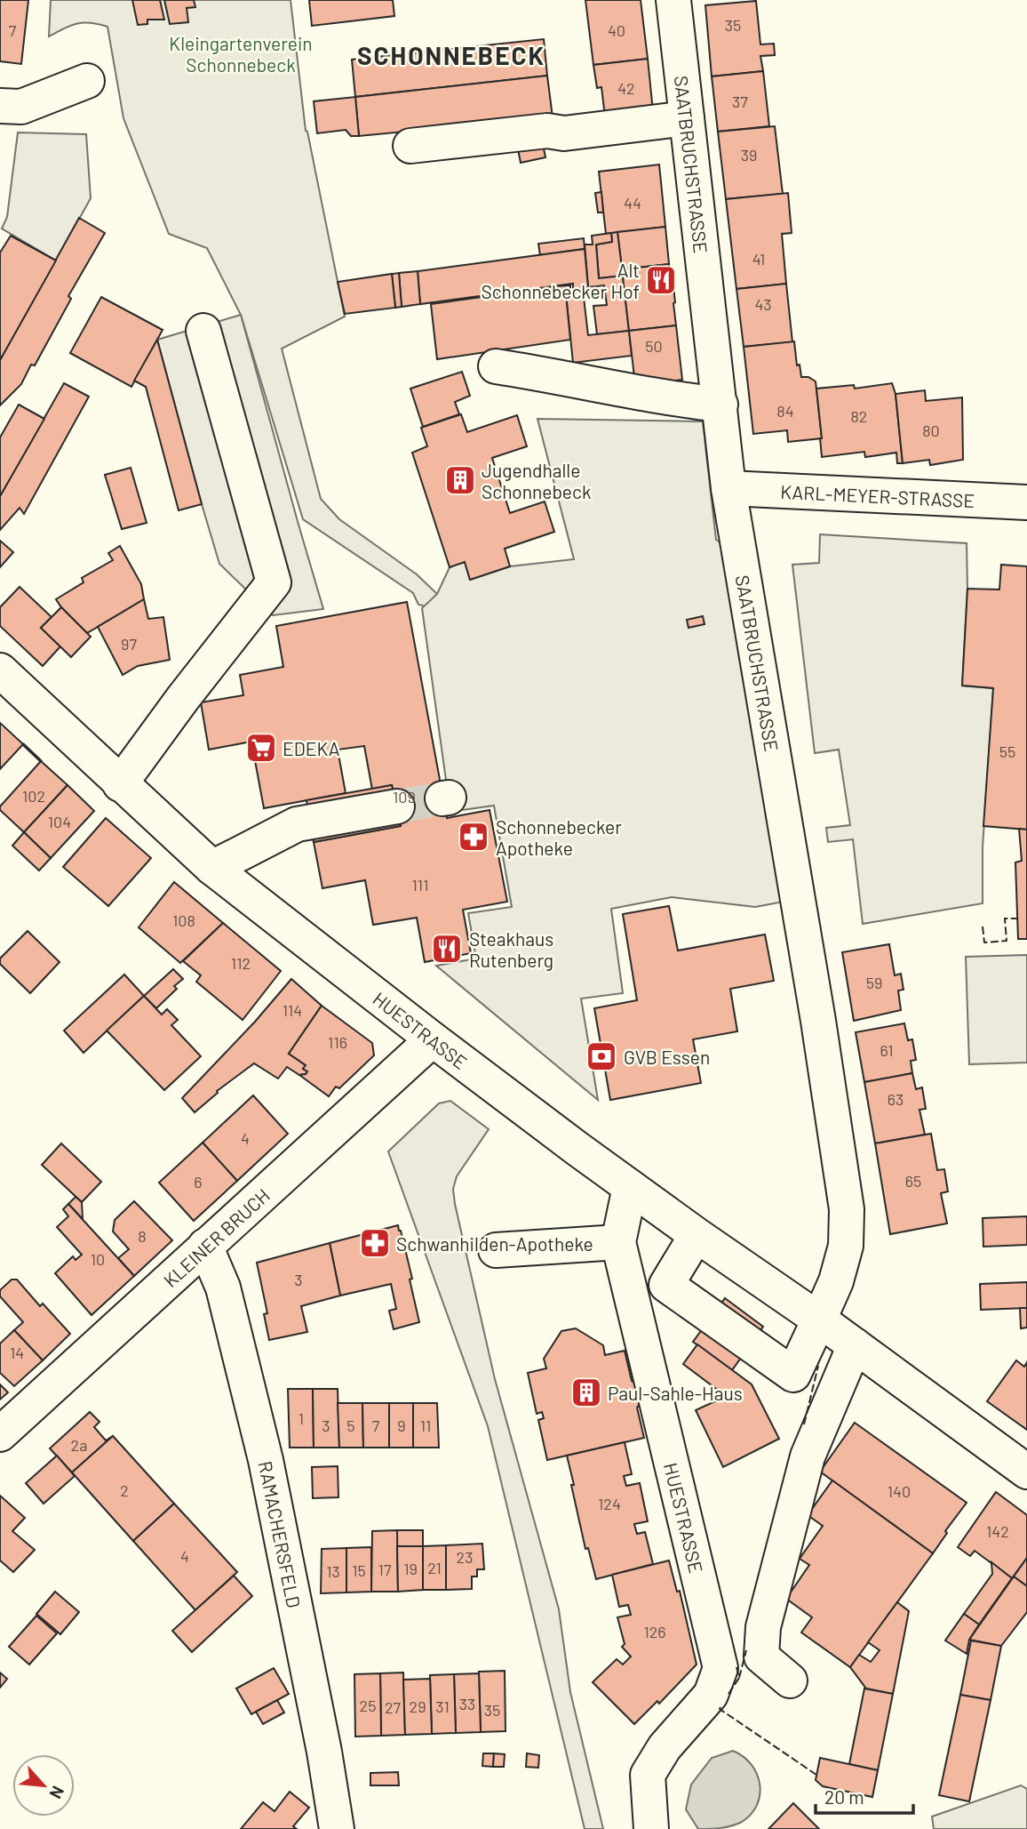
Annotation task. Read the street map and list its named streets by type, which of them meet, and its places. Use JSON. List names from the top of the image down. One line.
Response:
{"streets":{"street":["SAATBRUCHSTRASSE","KARL-MEYER-STRASSE","HUESTRASSE","KLEINER BRUCH","RAMACHERSFELD"]},"crossings":[["SAATBRUCHSTRASSE","KARL-MEYER-STRASSE"],["SAATBRUCHSTRASSE","HUESTRASSE"],["HUESTRASSE","KLEINER BRUCH"],["KLEINER BRUCH","RAMACHERSFELD"]],"districts":["SCHONNEBECK"],"parks":["Kleingartenverein Schonnebeck"],"places":{"restaurant":["Alt Schonnebecker Hof","Steakhaus Rutenberg"],"building":["Jugendhalle Schonnebeck","Paul-Sahle-Haus"],"supermarket":["EDEKA"],"pharmacy":["Schonnebecker Apotheke","Schwanhilden-Apotheke"],"bank":["GVB Essen"]},"house_numbers":["35","7","40","42","37","39","44","41","43","50","84","82","80","97","55","102","109","104","111","108","112","59","114","116","61","63","4","65","6","8","10","3","14","1","3","5","7","9","11","2a","2","140","124","142","4","23","21","19","17","15","13","126","33","25","29","31","27","35"],"scale_bar":"20 m","north":"bottom right"}
